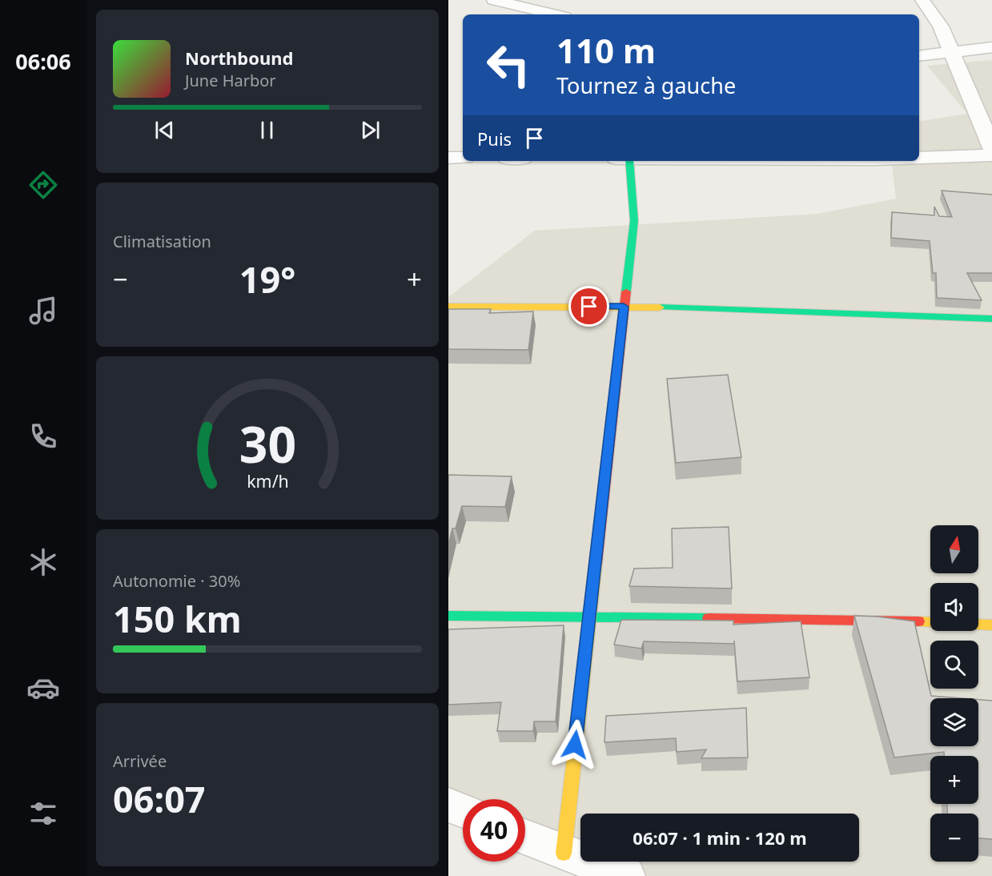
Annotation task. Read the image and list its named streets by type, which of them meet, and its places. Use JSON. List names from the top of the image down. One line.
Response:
{"north":"top","page":{"tabs":"06:06","turn":["110 m","Tournez à gauche"],"song":["Northbound","June Harbor"],"then":"Puis","tile":["Climatisation",["Autonomie · 30%","150 km"],["Arrivée","06:07"]],"heat":["−","19°","+"],"map_buttons":["+","−"],"limit":"40","trip":"06:07 · 1 min · 120 m","gauge":["30","km/h"]}}
